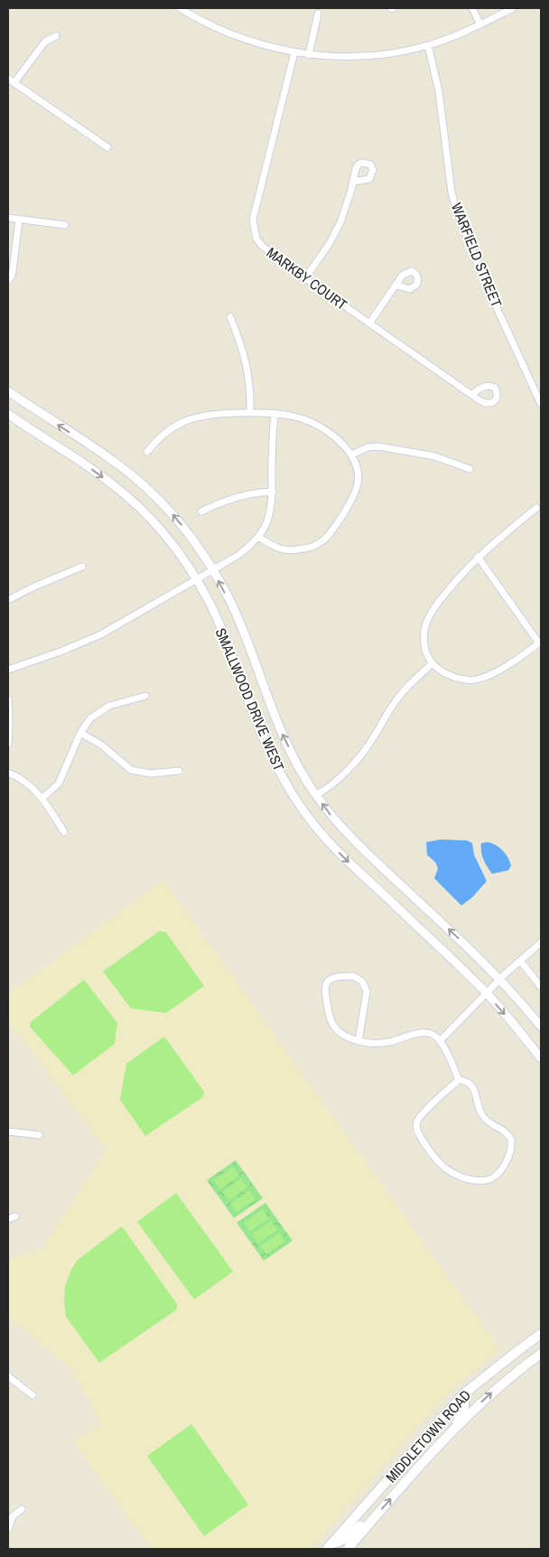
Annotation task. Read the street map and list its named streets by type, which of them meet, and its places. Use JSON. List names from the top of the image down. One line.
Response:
{"streets":{"main road":["MIDDLETOWN ROAD"],"street":["WARFIELD STREET","MARKBY COURT","SMALLWOOD DRIVE WEST"]}}
